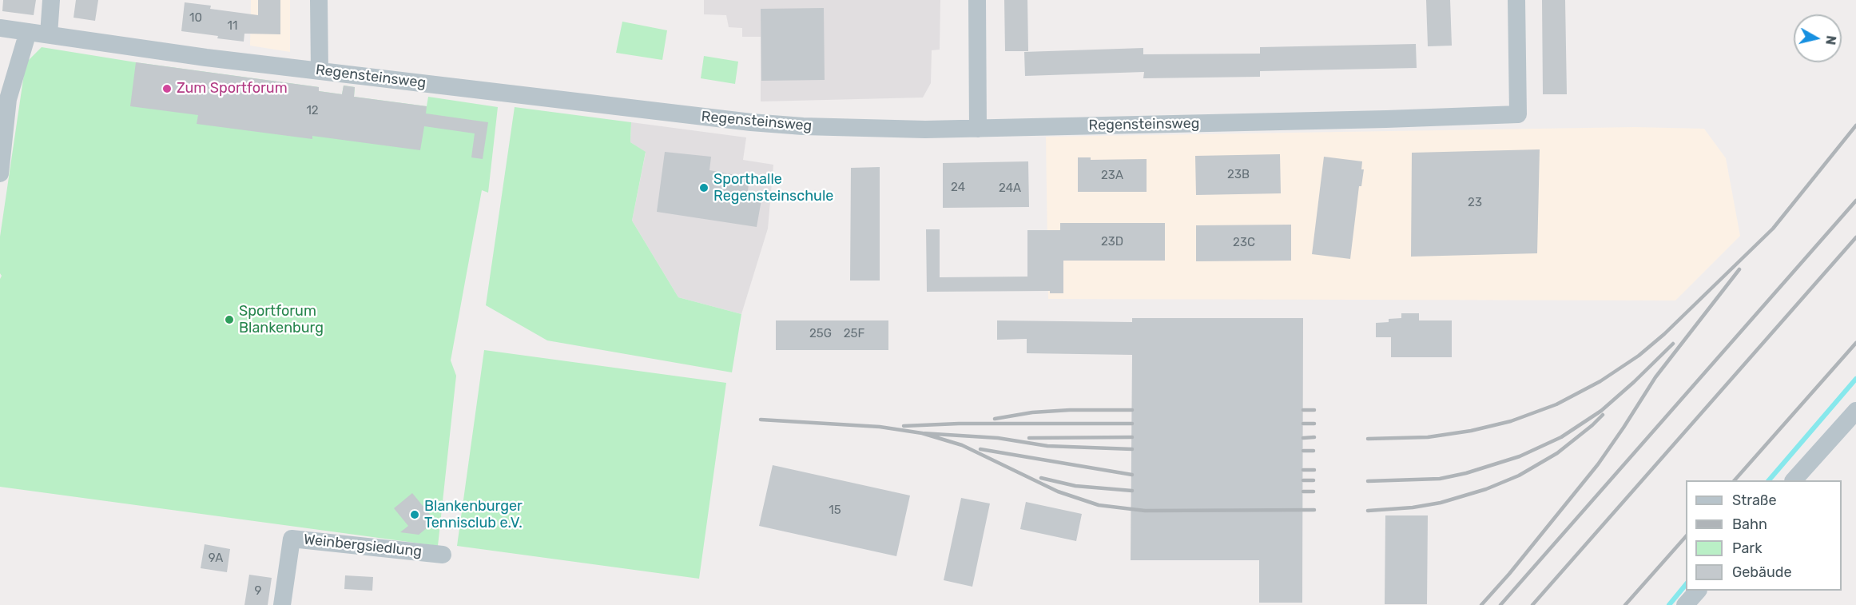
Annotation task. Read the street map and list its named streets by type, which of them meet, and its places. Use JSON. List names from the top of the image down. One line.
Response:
{"streets":{"street":["Regensteinsweg","Weinbergsiedlung"]},"places":["Zum Sportforum","Sporthalle Regensteinschule","Sportforum Blankenburg","Blankenburger Tennisclub e.V."],"house_numbers":["10","11","12","23B","23A","24","24A","23","23D","23C","25G","25F","15","9A","9"],"legend":["Straße","Bahn","Park","Gebäude"],"north":"right"}
